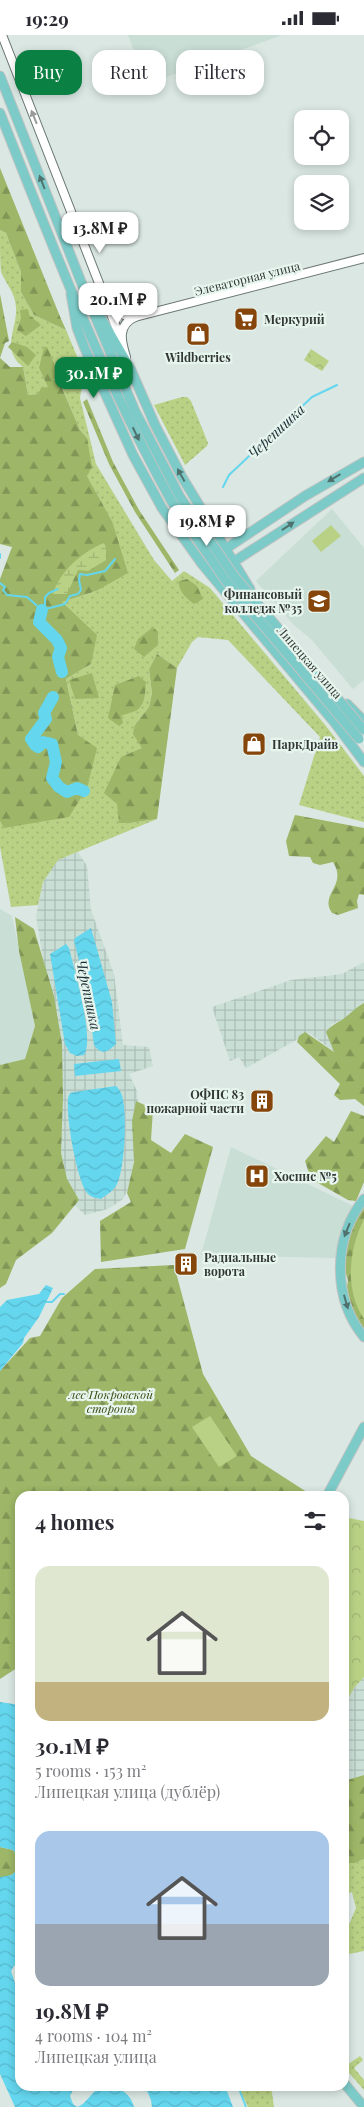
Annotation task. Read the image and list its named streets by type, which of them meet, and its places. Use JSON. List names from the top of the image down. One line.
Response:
{"streets":{"main road":["Липецкая улица"],"street":["Элеваторная улица"]},"water":["Черепишка"],"parks":["лес Покровской стороны"],"places":{"supermarket":["Меркурий"],"shop":["Wildberries","ПаркДрайв"],"school or university":["Финансовый колледж №35"],"building":["ОФПС 83 пожарной части","Радиальные ворота"],"hospital":["Хоспис №5"]},"page":{"status":"19:29","chip":["Buy","Rent","Filters"],"price":["13.8M ₽","20.1M ₽","30.1M ₽","19.8M ₽"],"heading":"4 homes","list":[{"name":"30.1M ₽","note":"5 rooms · 153 m² · Липецкая улица (дублёр)"},{"name":"19.8M ₽","note":"4 rooms · 104 m² · Липецкая улица"}]}}
